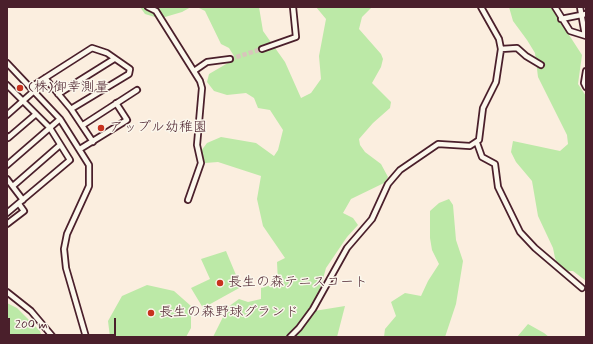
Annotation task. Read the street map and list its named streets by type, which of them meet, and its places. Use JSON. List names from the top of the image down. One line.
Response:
{"places":["(株)御幸測量","アップル幼稚園","長生の森テニスコート","長生の森野球グランド"],"scale_bar":"200 m"}
